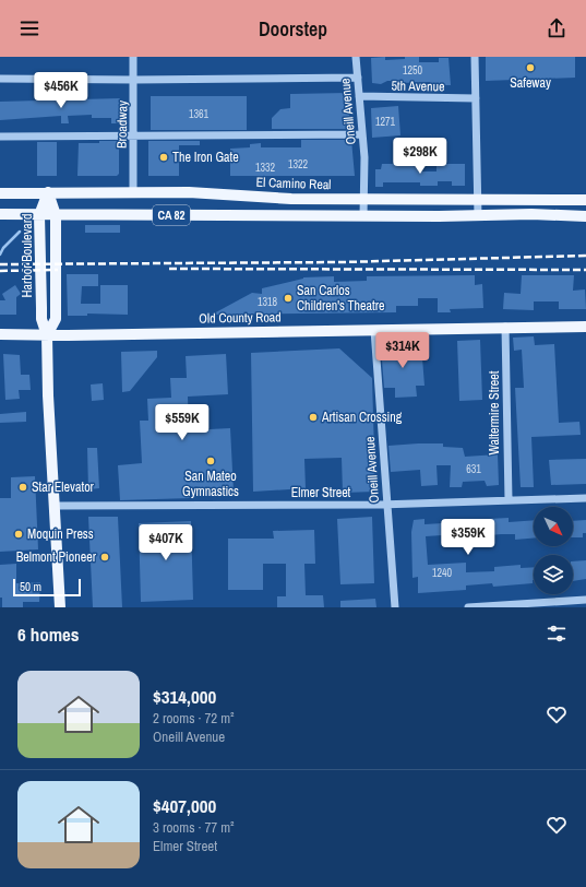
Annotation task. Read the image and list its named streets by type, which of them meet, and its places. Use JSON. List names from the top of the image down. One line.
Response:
{"streets":{"main road":["El Camino Real","CA 82","Harbor Boulevard","Old County Road"],"street":["5th Avenue","Oneill Avenue","Broadway","Waltermire Street","Elmer Street"]},"crossings":[["5th Avenue","Oneill Avenue"],["Oneill Avenue","El Camino Real"],["Oneill Avenue","CA 82"],["Oneill Avenue","Old County Road"],["Oneill Avenue","Elmer Street"],["Broadway","El Camino Real"],["El Camino Real","Harbor Boulevard"],["CA 82","Harbor Boulevard"],["Harbor Boulevard","Old County Road"],["Harbor Boulevard","Elmer Street"],["Old County Road","Waltermire Street"],["Waltermire Street","Elmer Street"]],"places":["Safeway","The Iron Gate","San Carlos Children's Theatre","Artisan Crossing","San Mateo Gymnastics","Star Elevator","Moquin Press","Belmont Pioneer"],"house_numbers":["1250","1361","1271","1322","1332","1318","631","1240"],"scale_bar":"50 m","north":"bottom right","page":{"header":"Doorstep","price":["$456K","$298K","$314K","$559K","$359K","$407K"],"scale":"50 m","heading":"6 homes","list":[{"name":"$314,000","note":"2 rooms · 72 m² · Oneill Avenue"},{"name":"$407,000","note":"3 rooms · 77 m² · Elmer Street"}]}}
